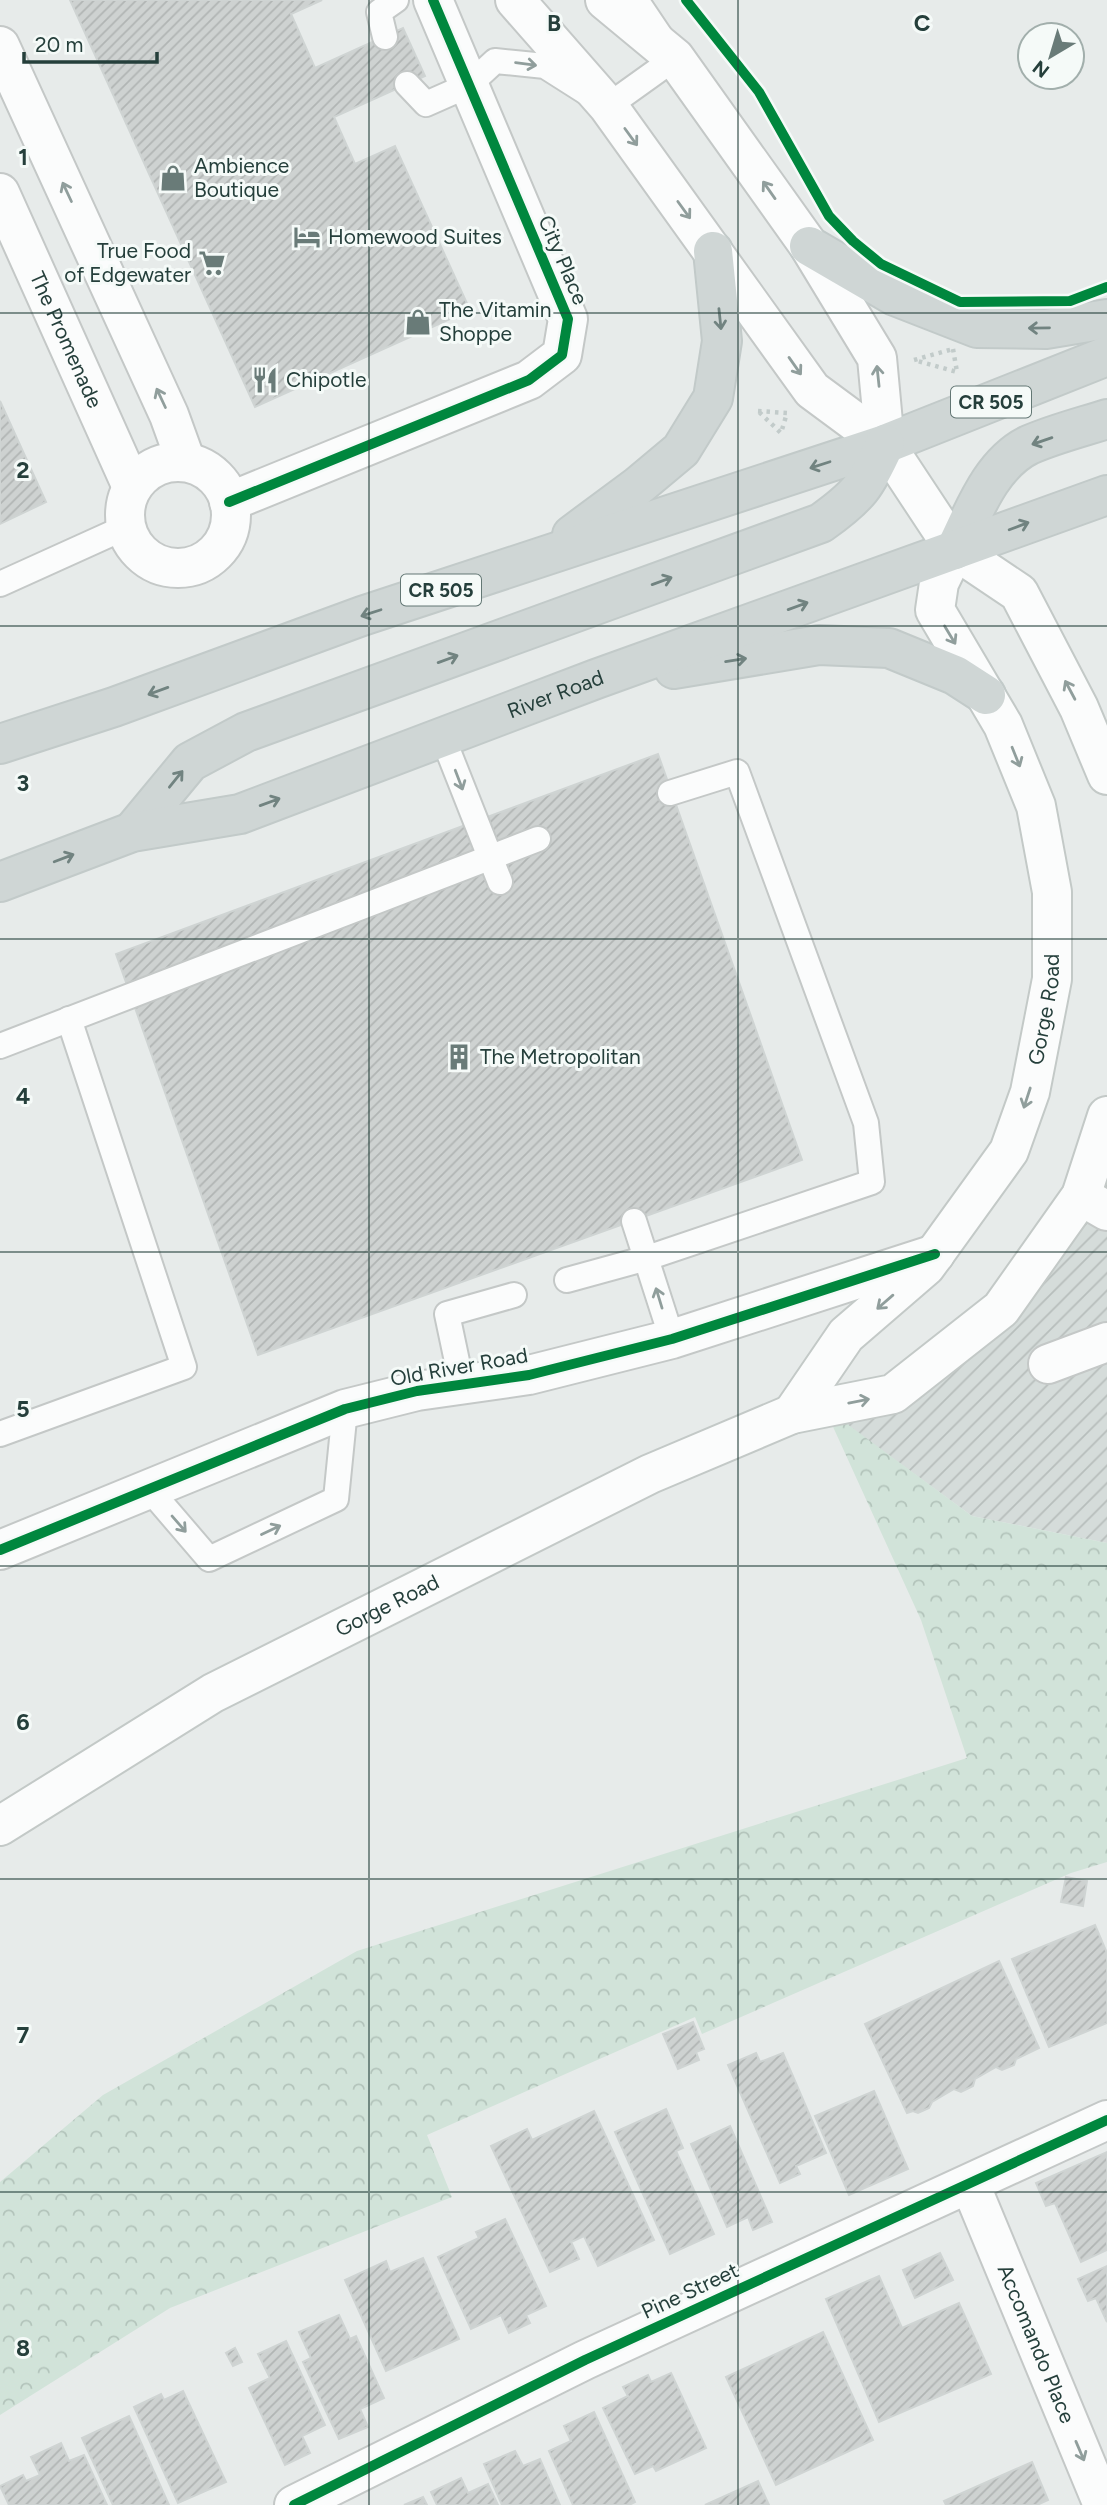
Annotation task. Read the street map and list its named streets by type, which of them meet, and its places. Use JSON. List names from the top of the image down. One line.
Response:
{"streets":{"main road":["CR 505","River Road"],"street":["City Place","The Promenade","Gorge Road","Old River Road","Pine Street","Accomando Place"]},"crossings":[["City Place","The Promenade"],["River Road","Gorge Road"],["Gorge Road","Old River Road"],["Pine Street","Accomando Place"]],"one_way":["Accomando Place"],"places":{"shop":["Ambience Boutique","The Vitamin Shoppe"],"hotel":["Homewood Suites"],"supermarket":["True Food of Edgewater"],"restaurant":["Chipotle"],"building":["The Metropolitan"]},"scale_bar":"20 m","north":"bottom left","grid":{"columns":["B","C"],"rows":["1","2","3","4","5","6","7","8"]}}
